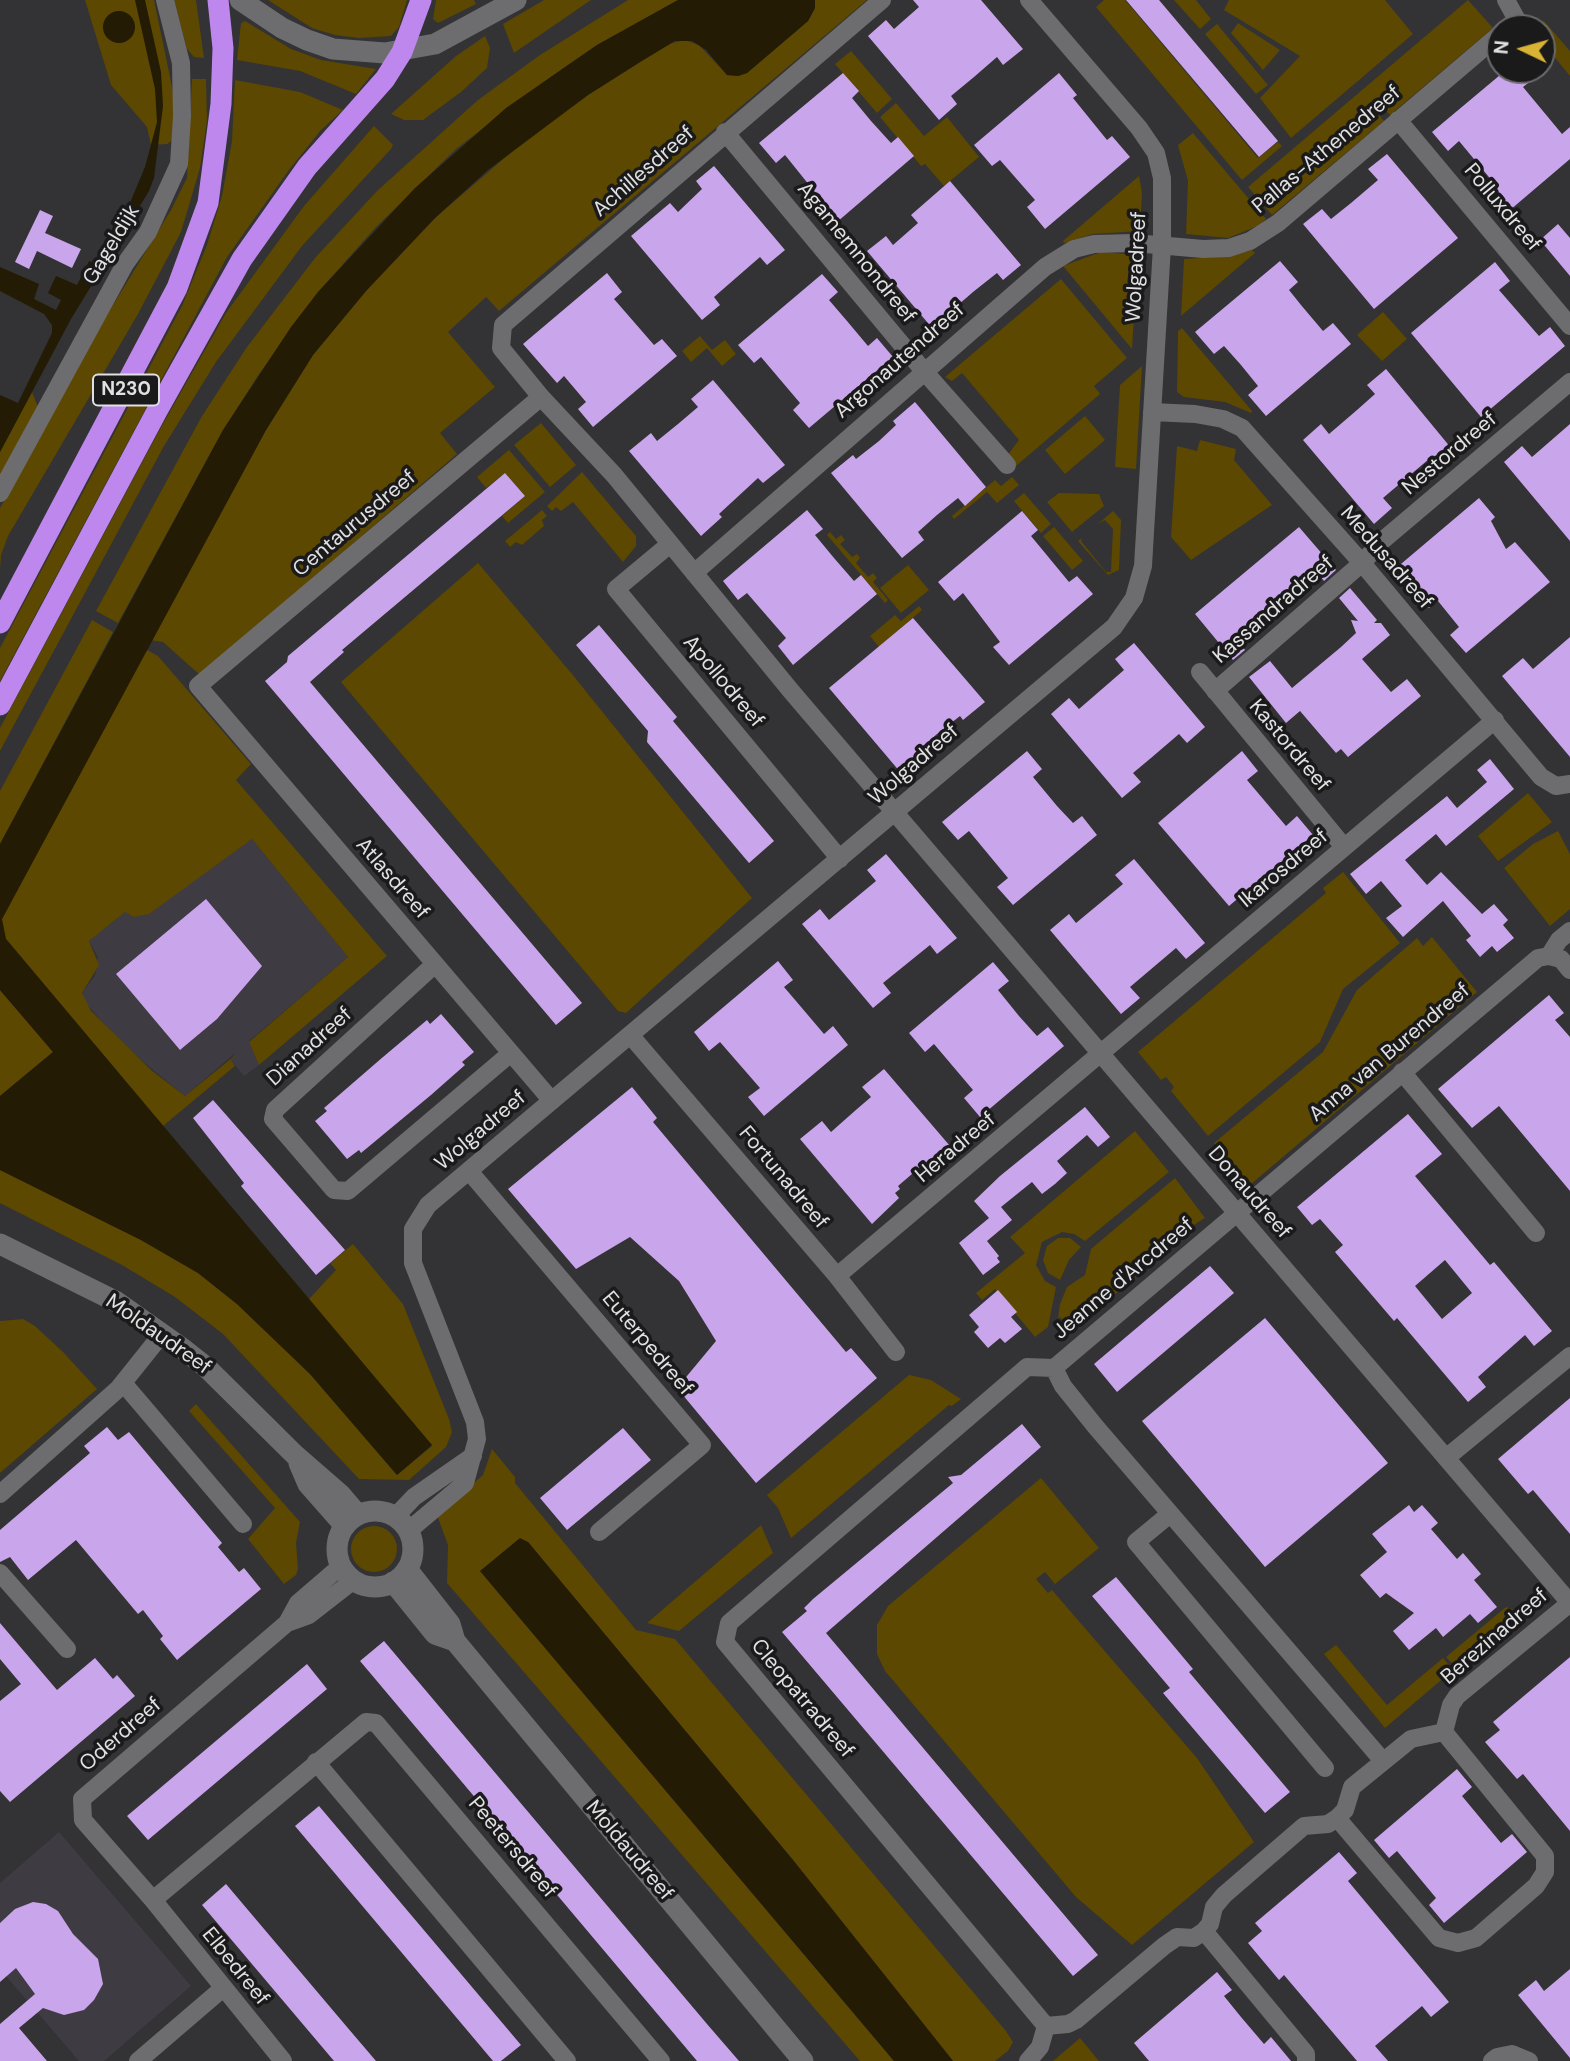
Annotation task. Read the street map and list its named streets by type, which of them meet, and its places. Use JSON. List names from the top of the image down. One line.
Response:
{"streets":{"highway":["N230"],"street":["Pallas-Athenedreef","Achillesdreef","Polluxdreef","Gageldijk","Agamemnondreef","Wolgadreef","Argonautendreef","Nestordreef","Centaurusdreef","Medusadreef","Kassandradreef","Apollodreef","Kastordreef","Ikarosdreef","Atlasdreef","Dianadreef","Anna van Burendreef","Heradreef","Fortunadreef","Donaudreef","Jeanne d'Arcdreef","Moldaudreef","Euterpedreef","Berezinadreef","Cleopatradreef","Oderdreef","Peetersdreef","Elbedreef"]},"crossings":[["Pallas-Athenedreef","Polluxdreef"],["Pallas-Athenedreef","Wolgadreef"],["Pallas-Athenedreef","Argonautendreef"],["Achillesdreef","Agamemnondreef"],["Achillesdreef","Centaurusdreef"],["Agamemnondreef","Argonautendreef"],["Wolgadreef","Argonautendreef"],["Wolgadreef","Medusadreef"],["Wolgadreef","Apollodreef"],["Wolgadreef","Atlasdreef"],["Wolgadreef","Fortunadreef"],["Wolgadreef","Donaudreef"],["Wolgadreef","Moldaudreef"],["Wolgadreef","Euterpedreef"],["Wolgadreef","Oderdreef"],["Nestordreef","Medusadreef"],["Nestordreef","Kassandradreef"],["Centaurusdreef","Atlasdreef"],["Medusadreef","Kassandradreef"],["Medusadreef","Ikarosdreef"],["Kassandradreef","Kastordreef"],["Kastordreef","Ikarosdreef"],["Ikarosdreef","Heradreef"],["Ikarosdreef","Donaudreef"],["Atlasdreef","Dianadreef"],["Anna van Burendreef","Donaudreef"],["Anna van Burendreef","Jeanne d'Arcdreef"],["Heradreef","Fortunadreef"],["Heradreef","Donaudreef"],["Donaudreef","Jeanne d'Arcdreef"],["Donaudreef","Berezinadreef"],["Jeanne d'Arcdreef","Cleopatradreef"],["Moldaudreef","Oderdreef"],["Oderdreef","Peetersdreef"],["Oderdreef","Elbedreef"],["Peetersdreef","Elbedreef"]],"north":"left"}
